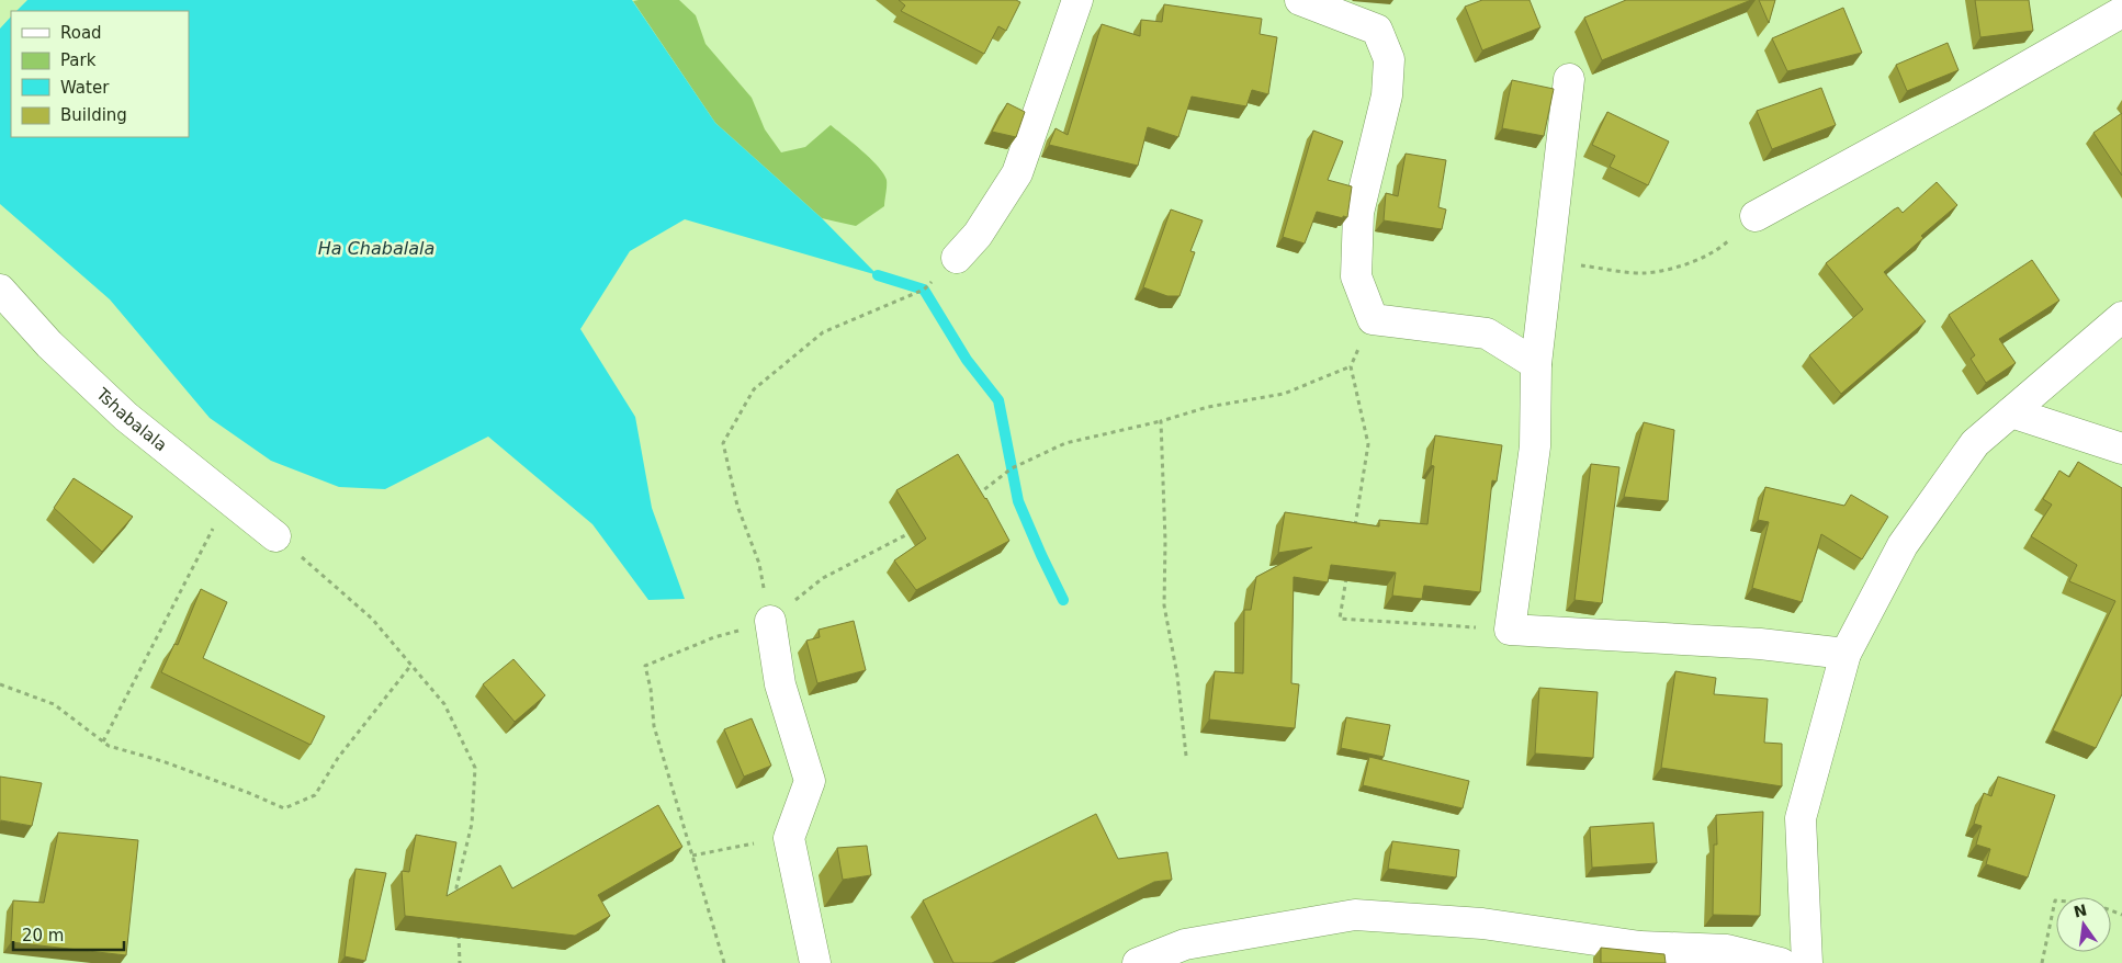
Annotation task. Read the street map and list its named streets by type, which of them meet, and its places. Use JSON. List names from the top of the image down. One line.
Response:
{"streets":{"street":["Tshabalala"]},"water":["Ha Chabalala"],"legend":["Road","Park","Water","Building"],"scale_bar":"20 m","north":"top"}
